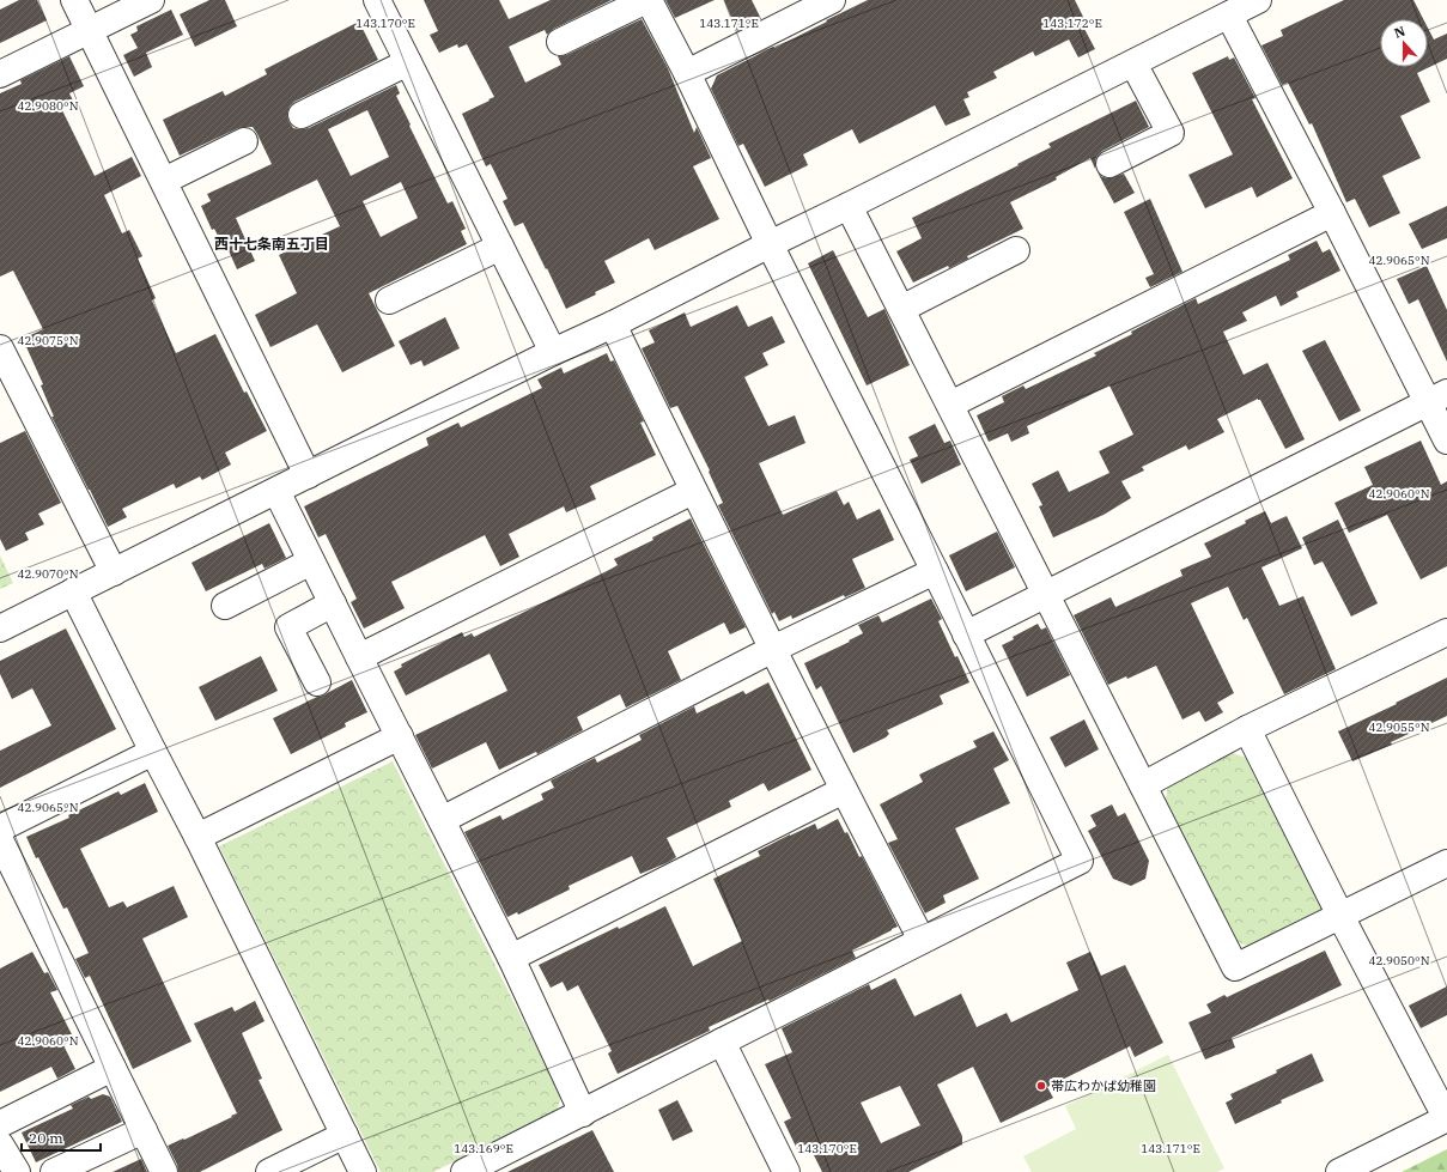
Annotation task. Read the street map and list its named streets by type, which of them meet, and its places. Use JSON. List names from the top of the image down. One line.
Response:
{"districts":["西十七条南五丁目"],"places":["帯広わかば幼稚園"],"scale_bar":"20 m","north":"top","coordinates":["143.170°E","143.171°E","143.172°E","42.9080°N","42.9065°N","42.9075°N","42.9060°N","42.9070°N","42.9055°N","42.9050°N","143.169°E"]}
